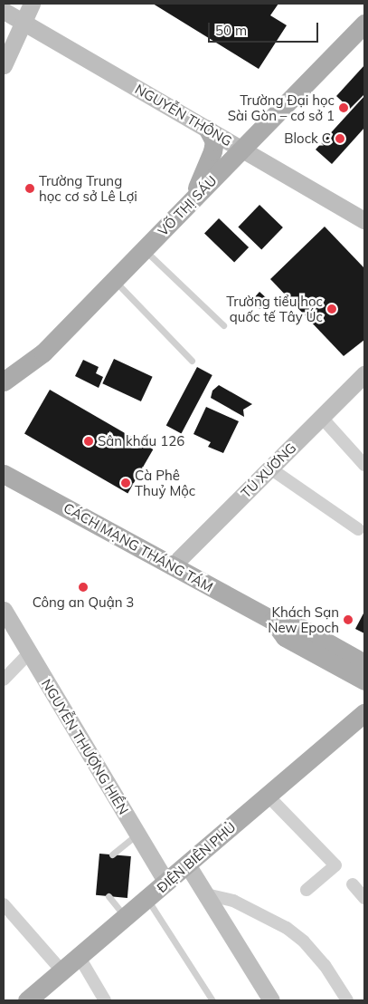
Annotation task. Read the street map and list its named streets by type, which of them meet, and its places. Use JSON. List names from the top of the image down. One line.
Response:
{"streets":{"main road":["VÕ THỊ SÁU","CÁCH MẠNG THÁNG TÁM","ĐIỆN BIÊN PHỦ"],"street":["NGUYỄN THÔNG","TÚ XƯƠNG","NGUYỄN THƯỢNG HIỀN"]},"crossings":[["NGUYỄN THÔNG","VÕ THỊ SÁU"],["TÚ XƯƠNG","CÁCH MẠNG THÁNG TÁM"],["NGUYỄN THƯỢNG HIỀN","ĐIỆN BIÊN PHỦ"]],"places":["Trường Đại học Sài Gòn – cơ sở 1","Block C","Trường Trung học cơ sở Lê Lợi","Trường tiểu học quốc tế Tây Úc","Sân khấu 126","Cà Phê Thuỷ Mộc","Công an Quận 3","Khách Sạn New Epoch"],"scale_bar":"50 m"}
